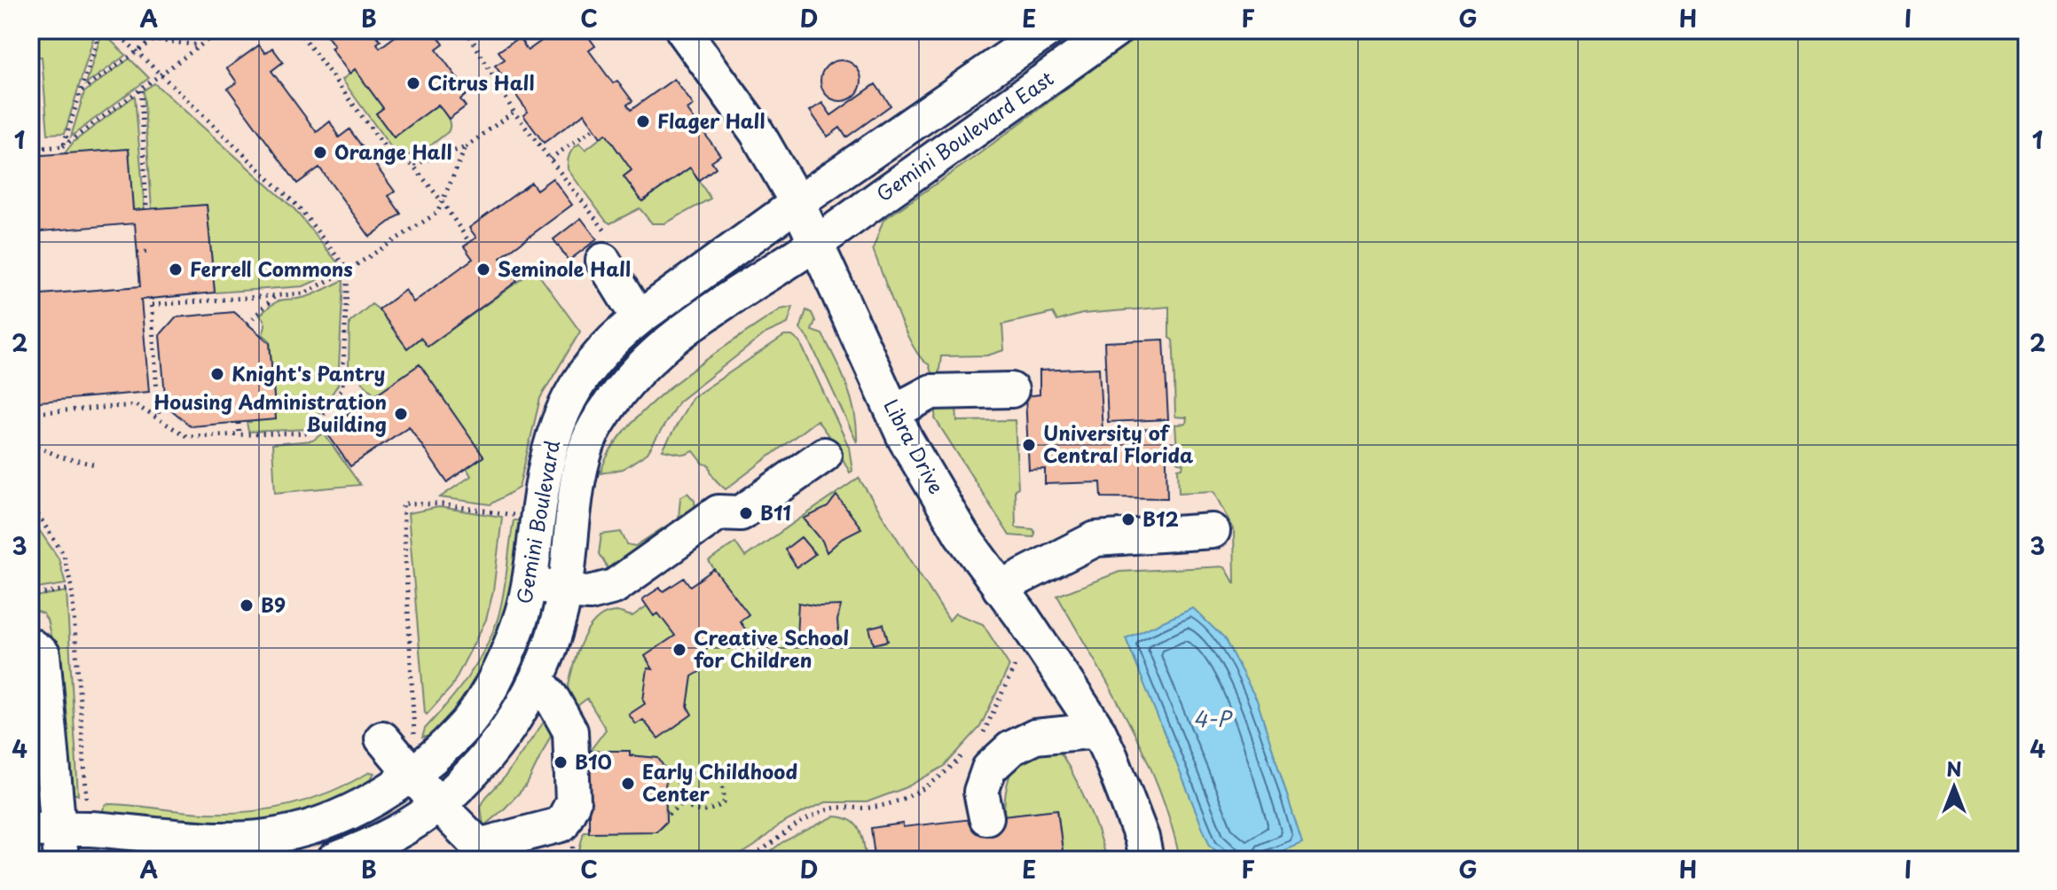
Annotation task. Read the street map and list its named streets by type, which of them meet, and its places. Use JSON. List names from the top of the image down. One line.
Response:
{"streets":{"street":["Gemini Boulevard East","Libra Drive","Gemini Boulevard"]},"crossings":[["Gemini Boulevard East","Libra Drive"],["Gemini Boulevard East","Gemini Boulevard"],["Libra Drive","Gemini Boulevard"]],"water":["4-P"],"places":["Citrus Hall","Flager Hall","Orange Hall","Ferrell Commons","Seminole Hall","Knight's Pantry","Housing Administration Building","University of Central Florida","B11","B12","B9","Creative School for Children","B10","Early Childhood Center"],"north":"top","grid":{"columns":["A","B","C","D","E","F","G","H","I"],"rows":["1","2","3","4"]}}
